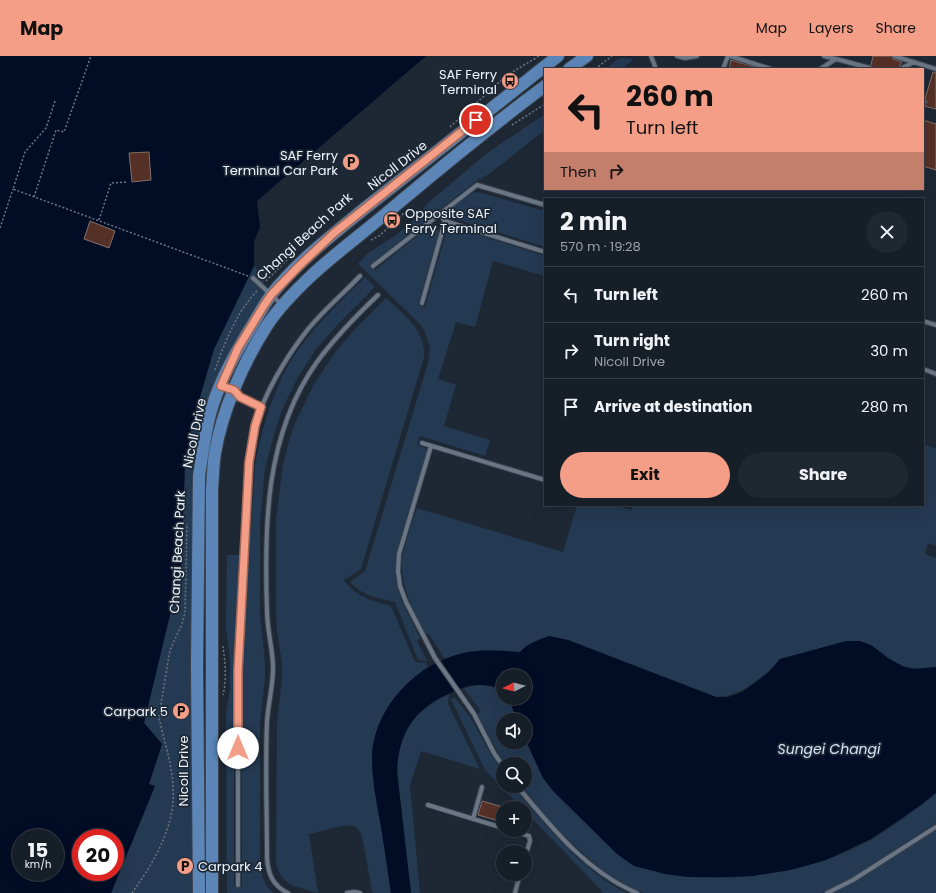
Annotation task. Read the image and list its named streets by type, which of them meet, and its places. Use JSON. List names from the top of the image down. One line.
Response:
{"streets":{"main road":["Nicoll Drive"],"path":["Changi Beach Park"]},"water":["Sungei Changi"],"places":{"bus stop":["SAF Ferry Terminal","Opposite SAF Ferry Terminal"],"parking":["SAF Ferry Terminal Car Park","Carpark 5","Carpark 4"]},"north":"left","page":{"header":"Map","nav":["Map","Layers","Share"],"turn":["260 m","Turn left"],"then":"Then","heading":["2 min","570 m · 19:28"],"list":[{"name":"Turn left","value":"260 m"},{"name":"Turn right","note":"Nicoll Drive","value":"30 m"},{"name":"Arrive at destination","value":"280 m"}],"buttons":["Exit","Share"],"map_buttons":["+","−"],"speed":"15 km/h","limit":"20"}}
